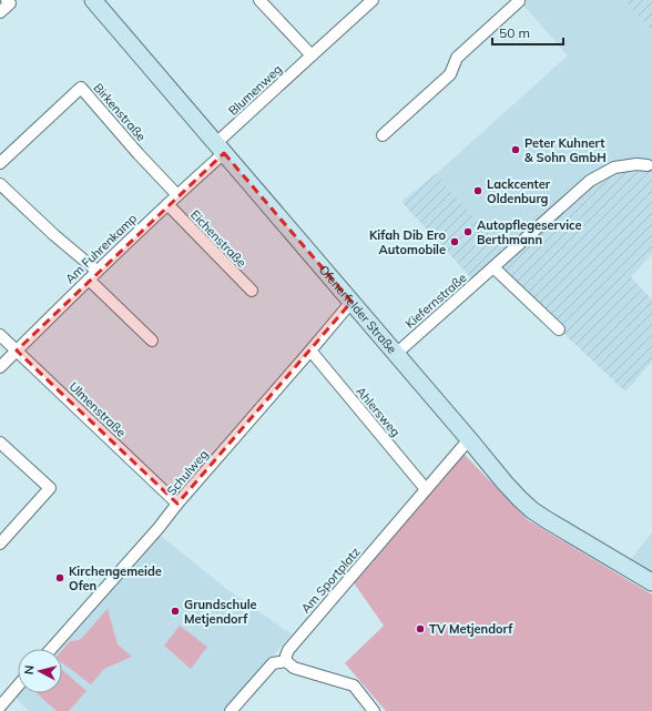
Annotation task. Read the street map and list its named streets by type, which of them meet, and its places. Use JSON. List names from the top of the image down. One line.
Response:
{"streets":{"street":["Blumenweg","Birkenstraße","Eichenstraße","Am Fuhrenkamp","Kiefernstraße","Ofenerfelder Straße","Ulmenstraße","Ahlersweg","Schulweg","Am Sportplatz"]},"crossings":[["Blumenweg","Am Fuhrenkamp"],["Blumenweg","Ofenerfelder Straße"],["Birkenstraße","Am Fuhrenkamp"],["Eichenstraße","Am Fuhrenkamp"],["Am Fuhrenkamp","Ofenerfelder Straße"],["Am Fuhrenkamp","Ulmenstraße"],["Kiefernstraße","Ofenerfelder Straße"],["Ofenerfelder Straße","Schulweg"],["Ofenerfelder Straße","Am Sportplatz"],["Ulmenstraße","Schulweg"],["Ahlersweg","Schulweg"],["Ahlersweg","Am Sportplatz"]],"places":["Peter Kuhnert & Sohn GmbH","Lackcenter Oldenburg","Autopflegeservice Berthmann","Kifah Dib Ero Automobile","Kirchengemeide Ofen","Grundschule Metjendorf","TV Metjendorf"],"scale_bar":"50 m","north":"left"}
